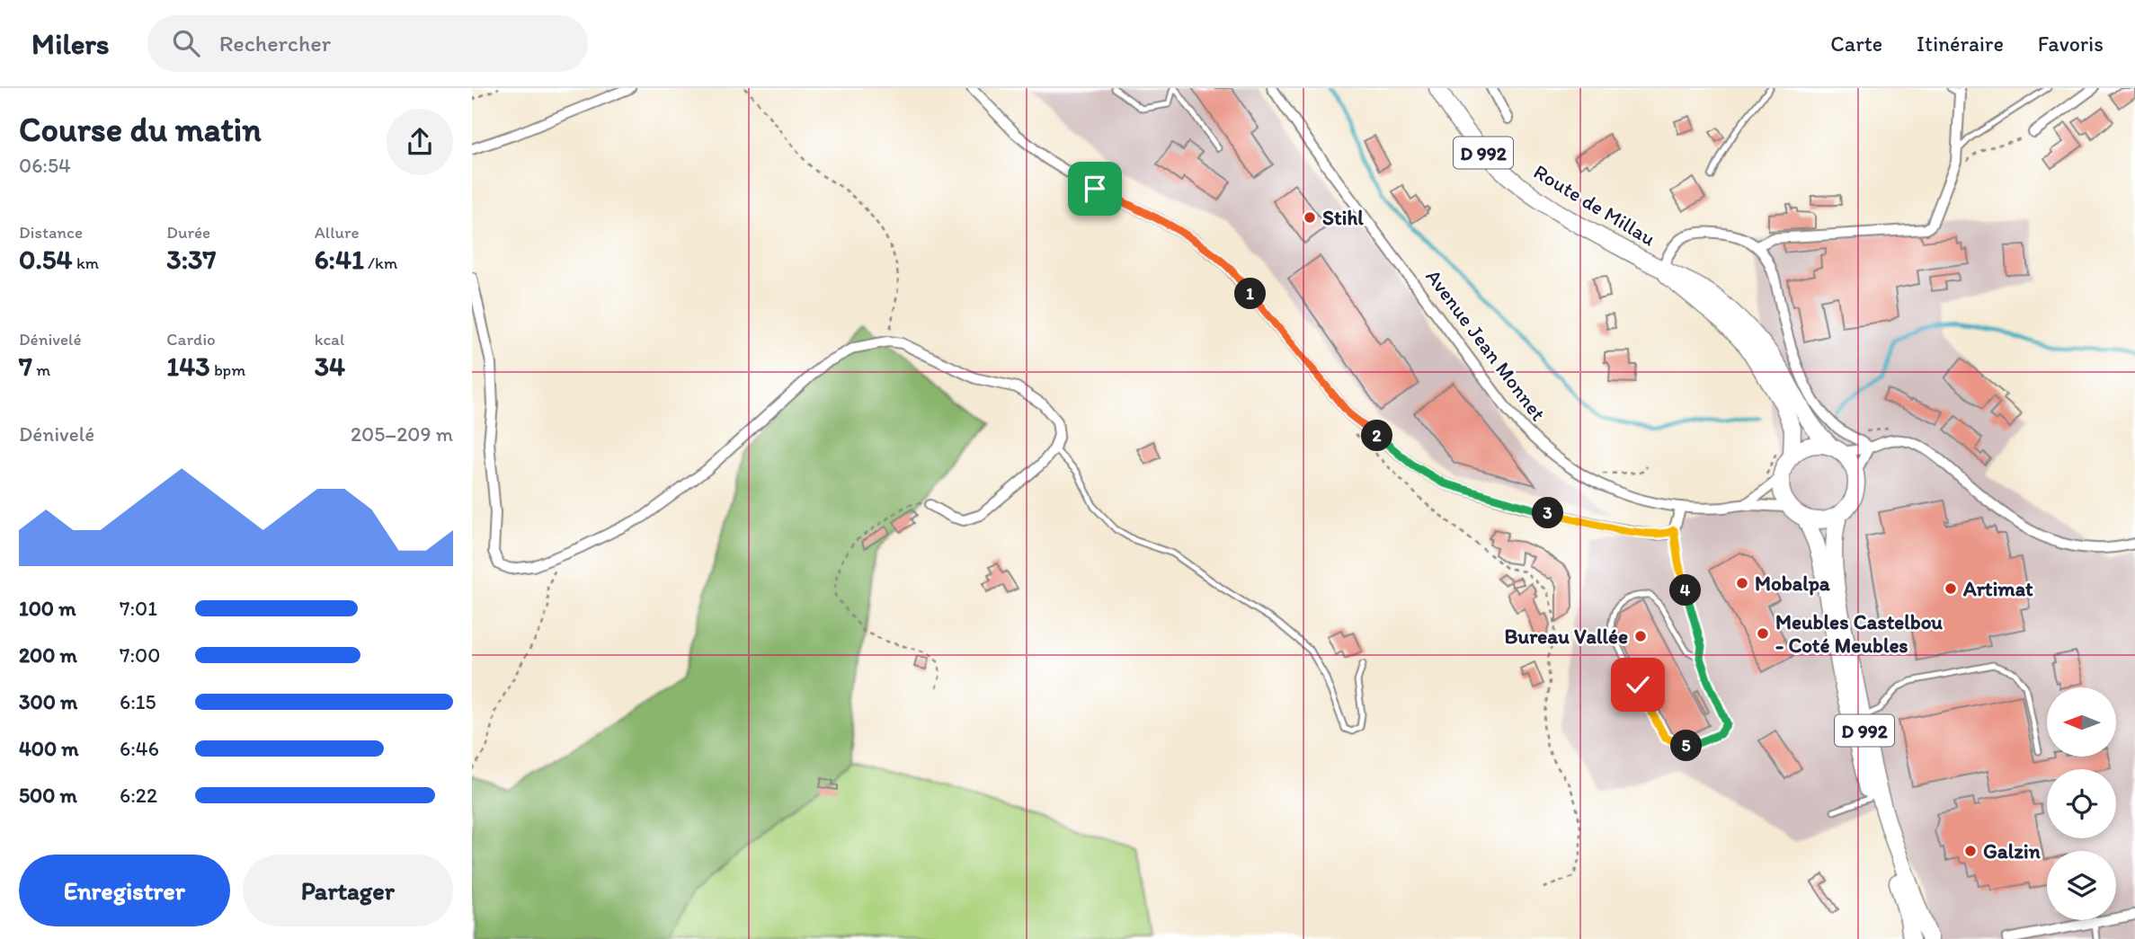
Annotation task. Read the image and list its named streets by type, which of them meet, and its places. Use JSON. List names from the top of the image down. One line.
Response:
{"streets":{"main road":["D 992","Route de Millau"],"street":["Avenue Jean Monnet"]},"crossings":[["D 992","Route de Millau"],["D 992","Avenue Jean Monnet"],["Route de Millau","Avenue Jean Monnet"]],"places":["Stihl","Mobalpa","Artimat","Meubles Castelbou - Coté Meubles","Bureau Vallée","Galzin"],"north":"left","page":{"header":"Milers","search":"Rechercher","nav":["Carte","Itinéraire","Favoris"],"heading":["Course du matin","06:54"],"stats":[["Distance","0.54 km"],["Durée","3:37"],["Allure","6:41 /km"],["Dénivelé","7 m"],["Cardio","143 bpm"],["kcal","34"]],"pins":["1","2","3","4","5"],"chart":["Dénivelé","205–209 m"],"list":[{"name":"100 m","note":"7:01"},{"name":"200 m","note":"7:00"},{"name":"300 m","note":"6:15"},{"name":"400 m","note":"6:46"},{"name":"500 m","note":"6:22"}],"buttons":["Enregistrer","Partager"]}}
